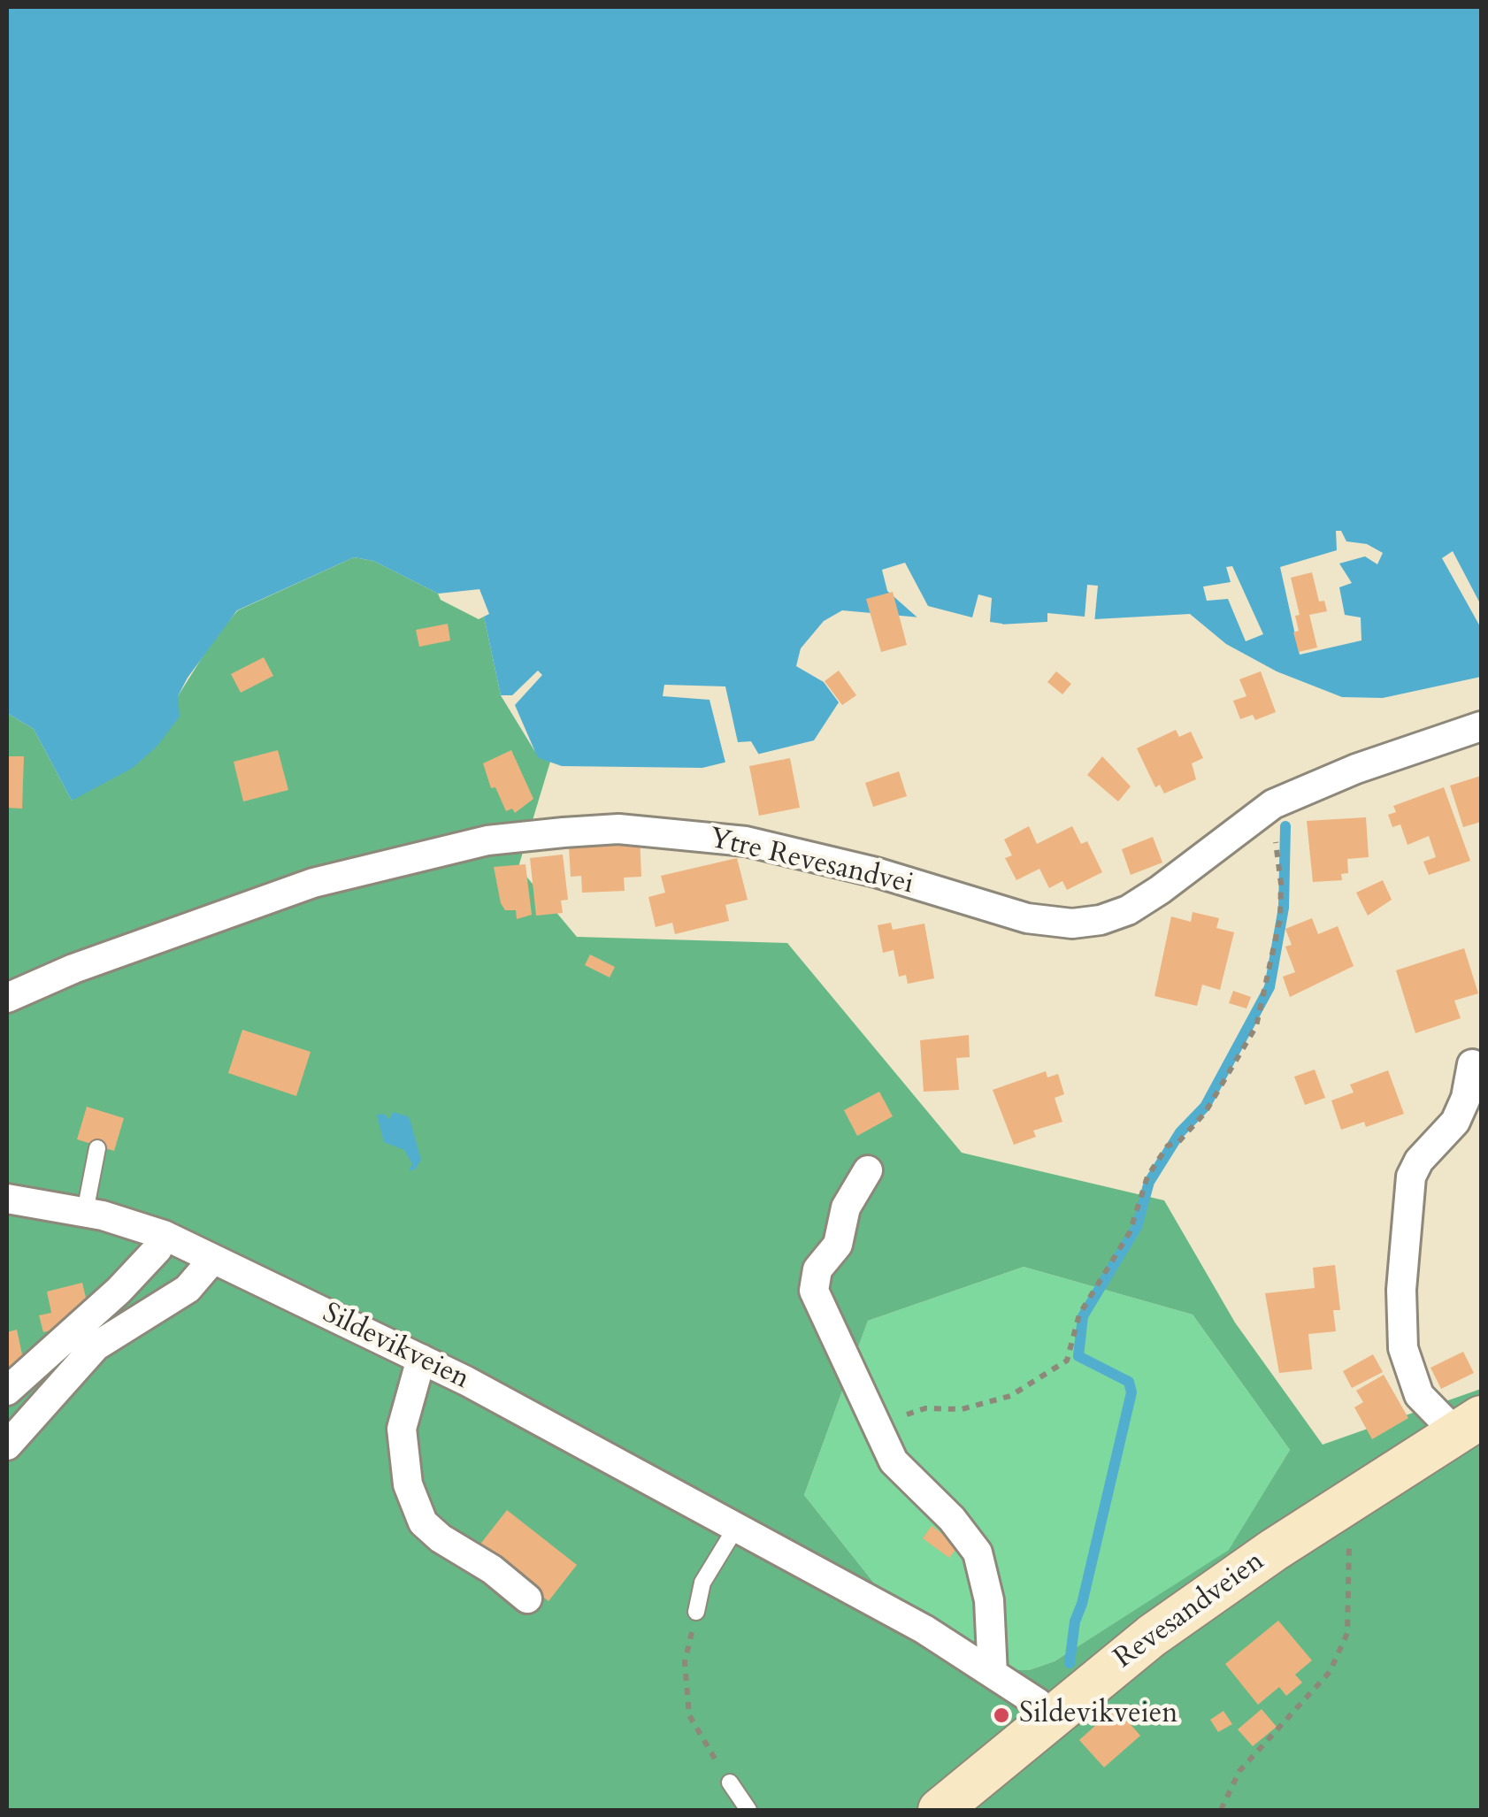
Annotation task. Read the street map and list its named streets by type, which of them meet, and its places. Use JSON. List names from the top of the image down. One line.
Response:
{"streets":{"main road":["Revesandveien"],"street":["Ytre Revesandvei","Sildevikveien"]},"crossings":[["Sildevikveien","Revesandveien"]],"places":["Sildevikveien"]}
